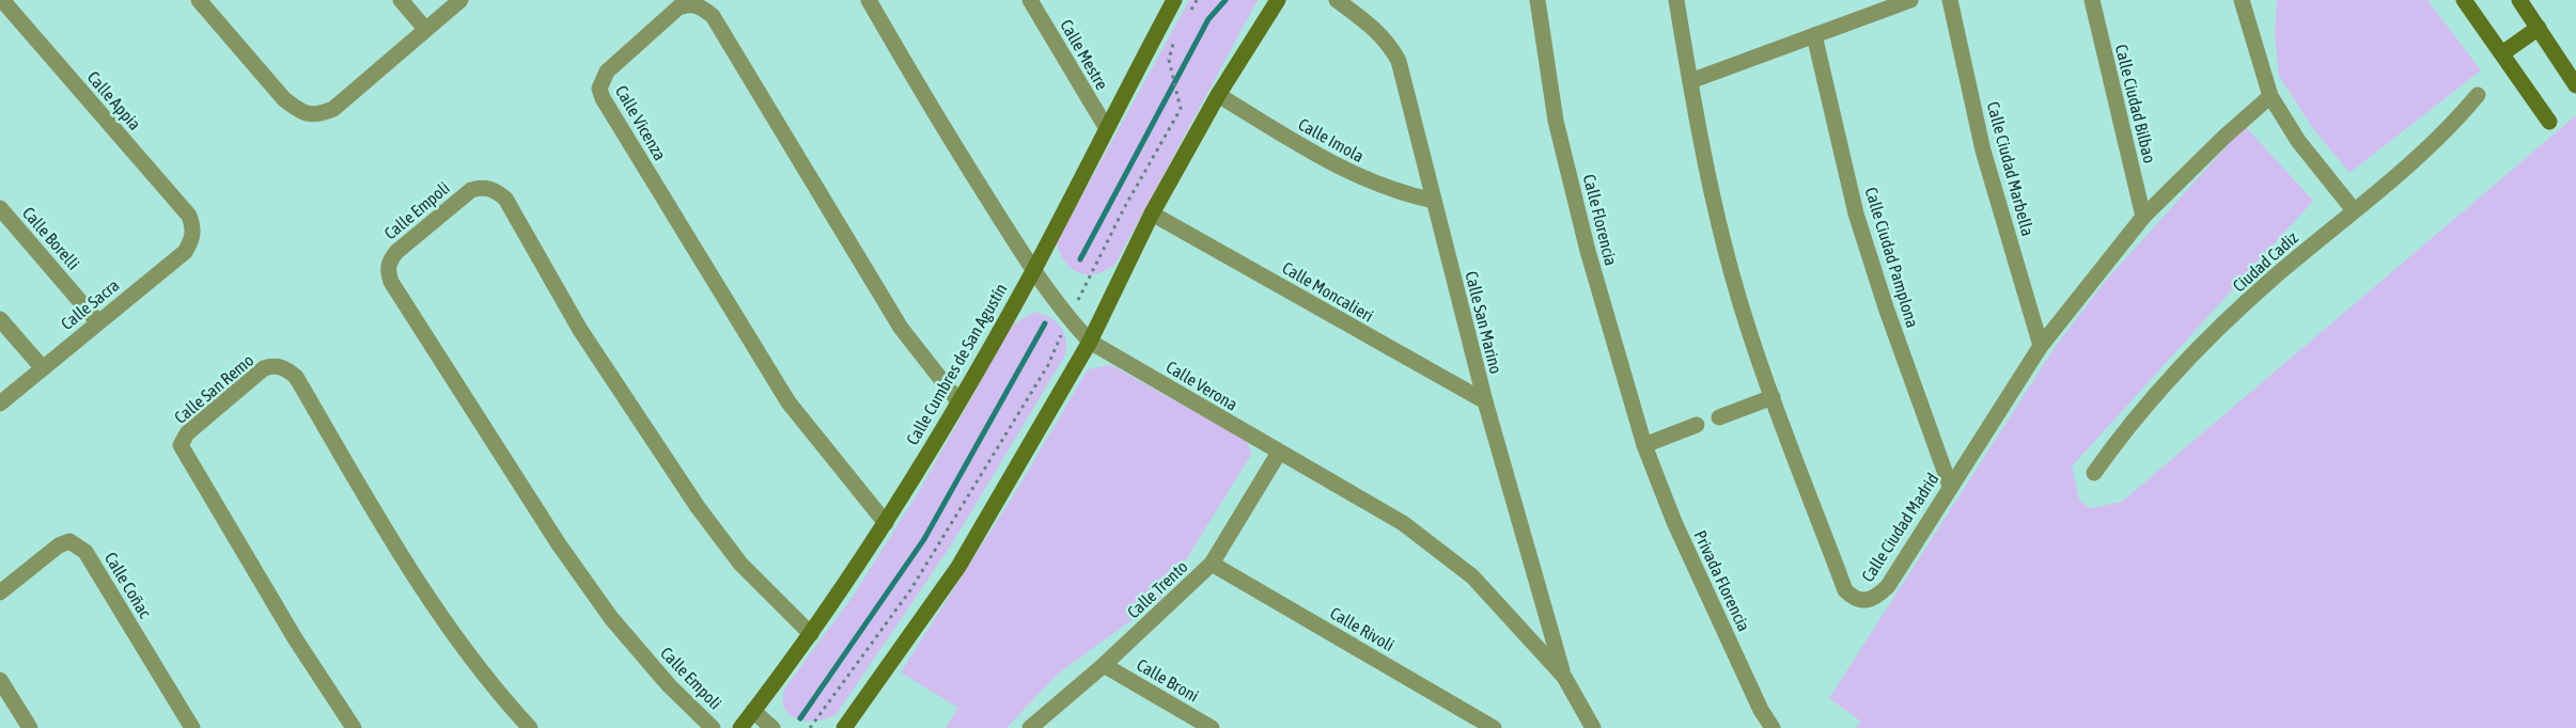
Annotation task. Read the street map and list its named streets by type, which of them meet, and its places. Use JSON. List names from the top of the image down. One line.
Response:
{"streets":{"street":["Calle Mestre","Calle Appia","Calle Ciudad Bilbao","Calle Vicenza","Calle Imola","Calle Ciudad Marbella","Calle Empoli","Calle Florencia","Calle Borelli","Calle Ciudad Pamplona","Ciudad Cadiz","Calle Moncalieri","Calle Sacra","Calle San Marino","Calle Cumbres de San Agustín","Calle Verona","Calle San Remo","Calle Ciudad Madrid","Privada Florencia","Calle Coñac","Calle Trento","Calle Rivoli","Calle Broni"]},"crossings":[["Calle Mestre","Calle Cumbres de San Agustín"],["Calle Appia","Calle Sacra"],["Calle Ciudad Bilbao","Calle Ciudad Madrid"],["Calle Vicenza","Calle Cumbres de San Agustín"],["Calle Imola","Calle San Marino"],["Calle Ciudad Marbella","Calle Ciudad Madrid"],["Calle Empoli","Calle Cumbres de San Agustín"],["Calle Florencia","Privada Florencia"],["Calle Borelli","Calle Sacra"],["Calle Ciudad Pamplona","Calle Ciudad Madrid"],["Calle Moncalieri","Calle San Marino"],["Calle San Marino","Calle Verona"],["Calle Cumbres de San Agustín","Calle Verona"],["Calle Verona","Calle Trento"],["Calle Trento","Calle Rivoli"],["Calle Trento","Calle Broni"]]}
